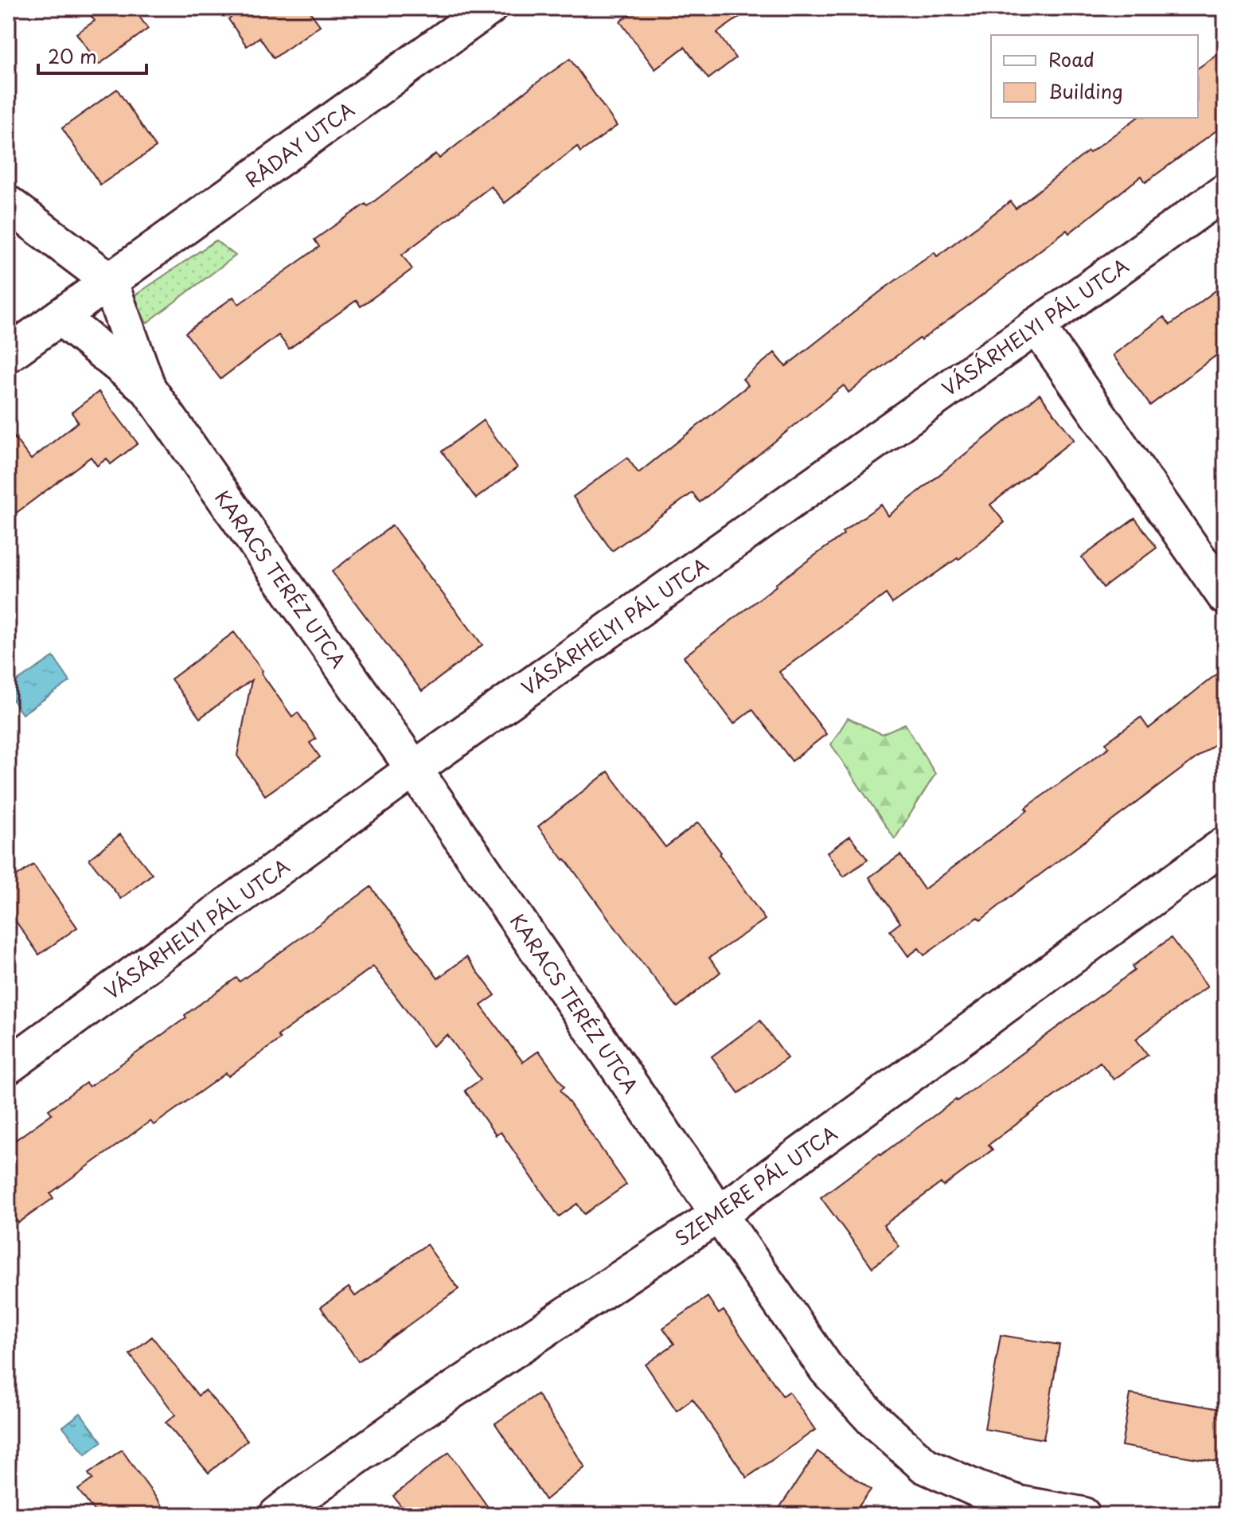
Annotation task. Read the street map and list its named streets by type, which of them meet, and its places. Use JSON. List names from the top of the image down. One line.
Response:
{"streets":{"street":["RÁDAY UTCA","VÁSÁRHELYI PÁL UTCA","KARACS TERÉZ UTCA","SZEMERE PÁL UTCA"]},"crossings":[["RÁDAY UTCA","KARACS TERÉZ UTCA"],["VÁSÁRHELYI PÁL UTCA","KARACS TERÉZ UTCA"],["KARACS TERÉZ UTCA","SZEMERE PÁL UTCA"]],"legend":["Road","Building"],"scale_bar":"20 m"}
